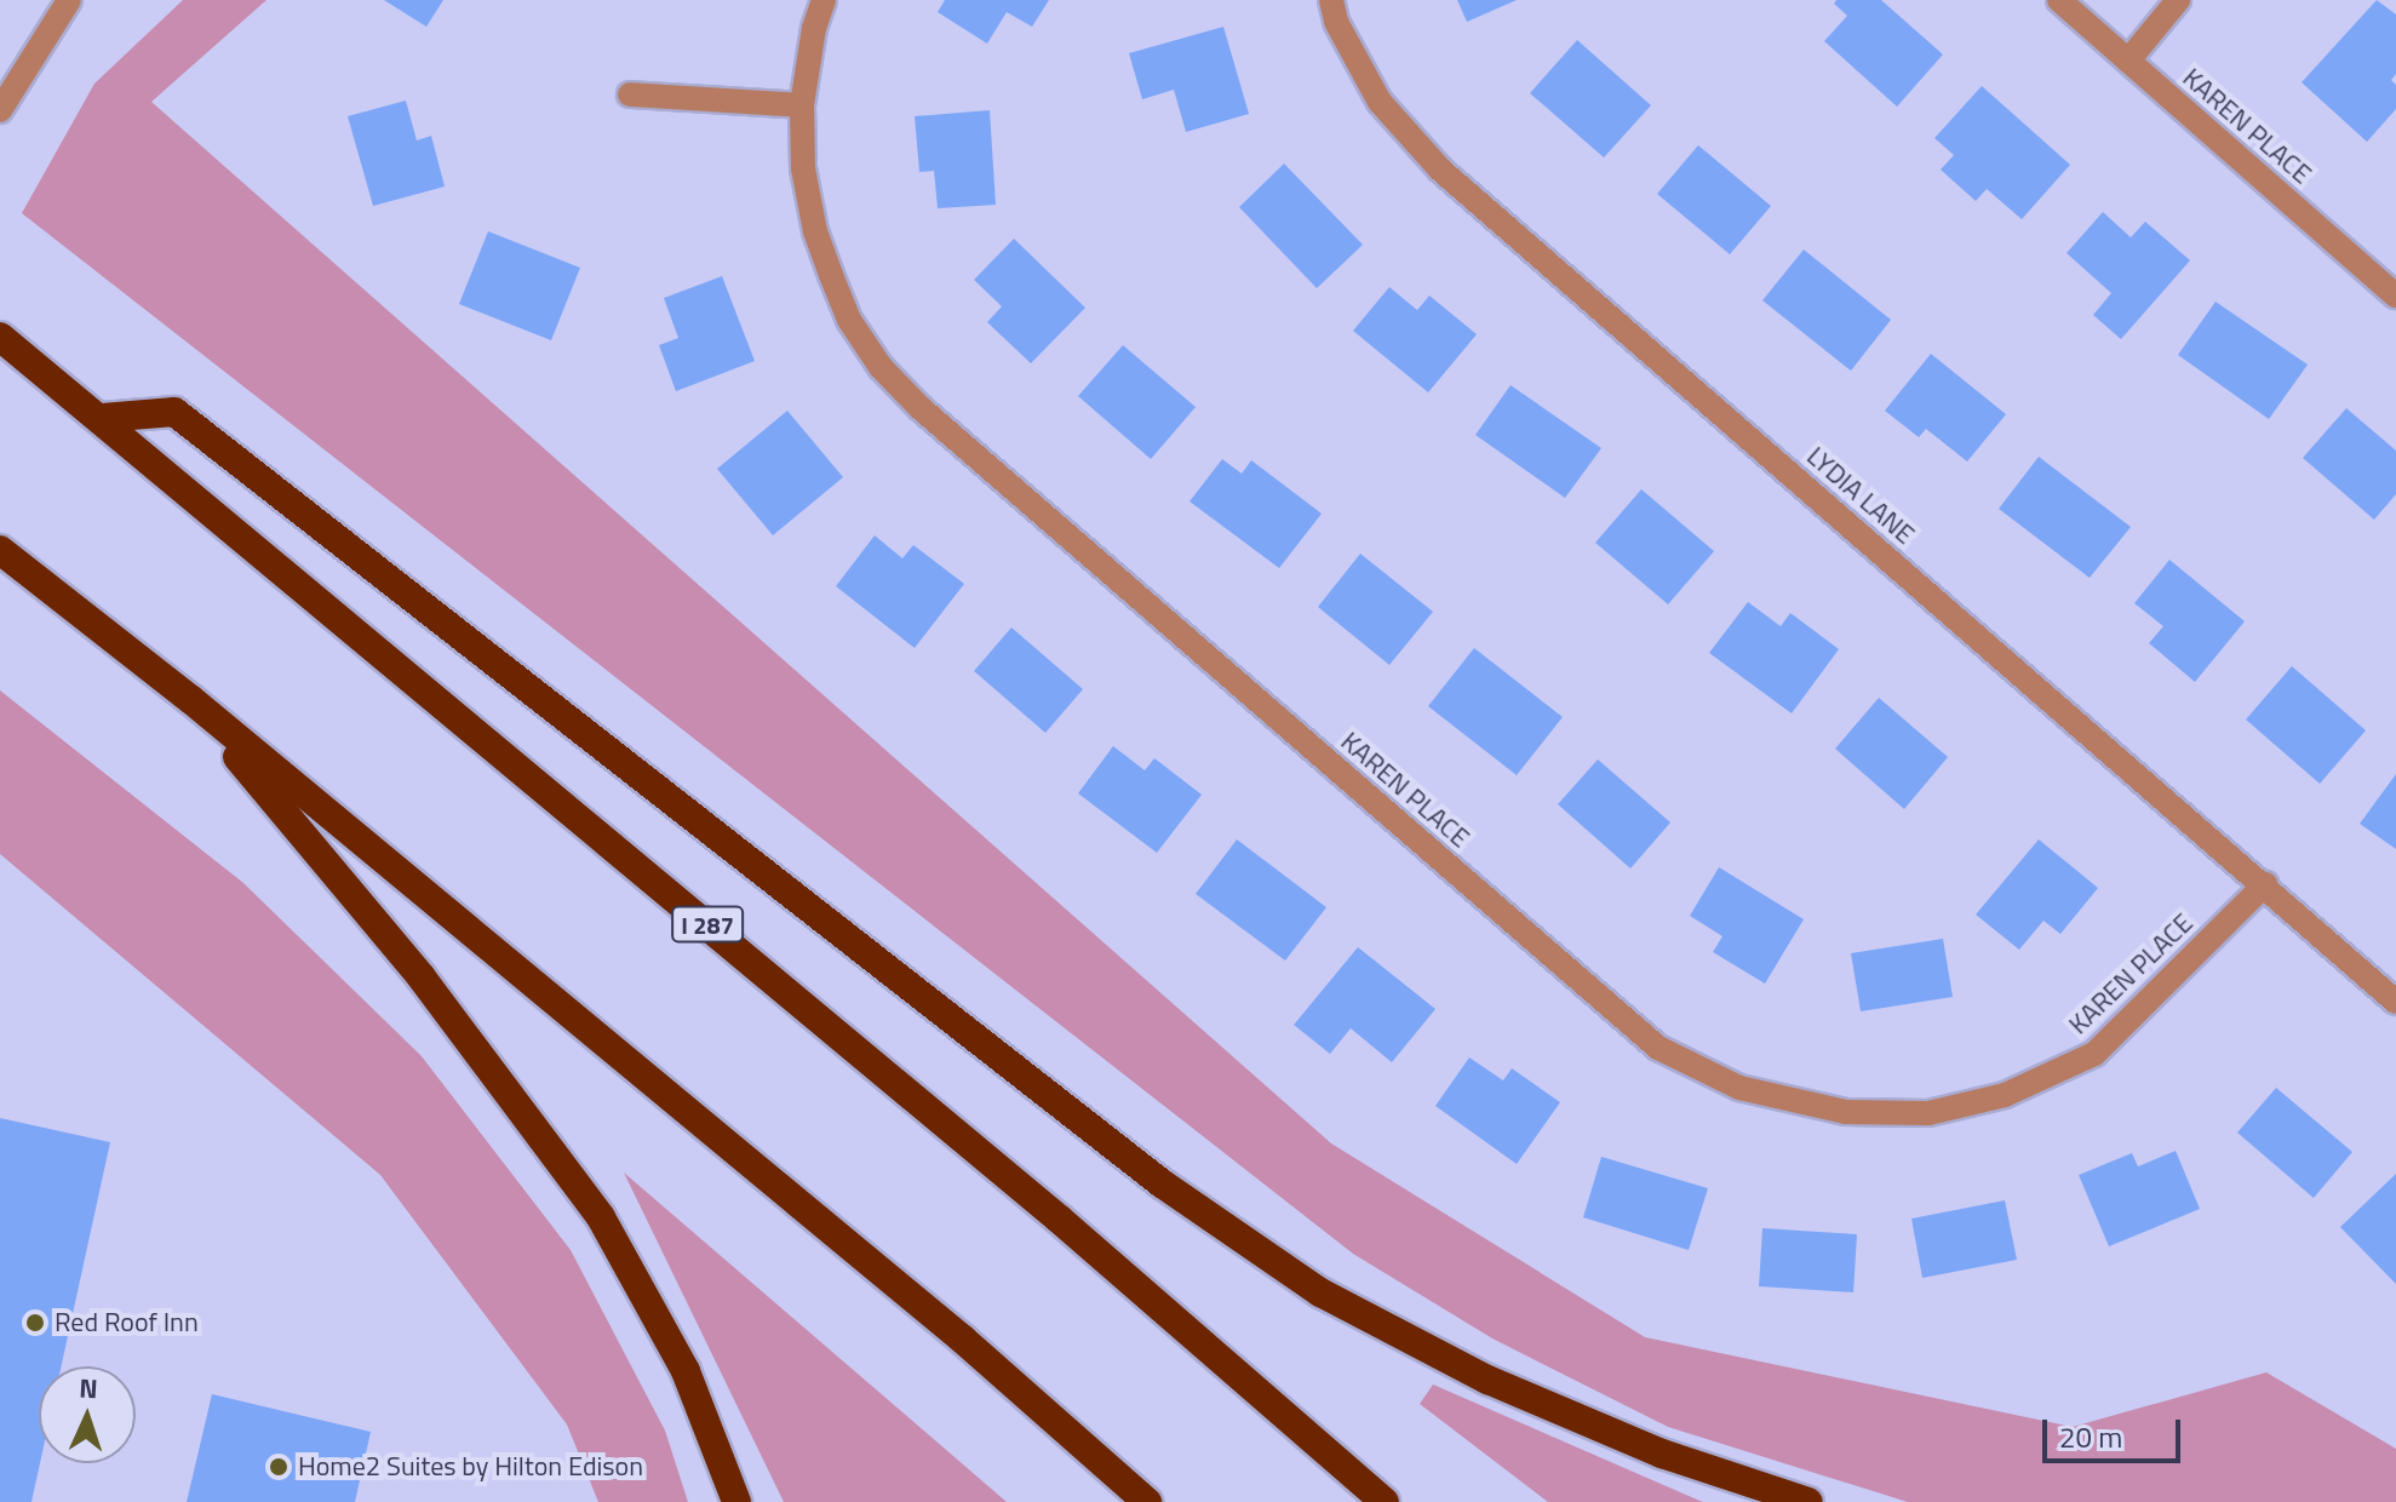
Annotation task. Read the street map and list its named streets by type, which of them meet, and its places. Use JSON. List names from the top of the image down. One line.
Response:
{"streets":{"highway":["I 287"],"street":["KAREN PLACE","LYDIA LANE"]},"crossings":[["KAREN PLACE","LYDIA LANE"]],"places":["Red Roof Inn","Home2 Suites by Hilton Edison"],"scale_bar":"20 m","north":"top"}
